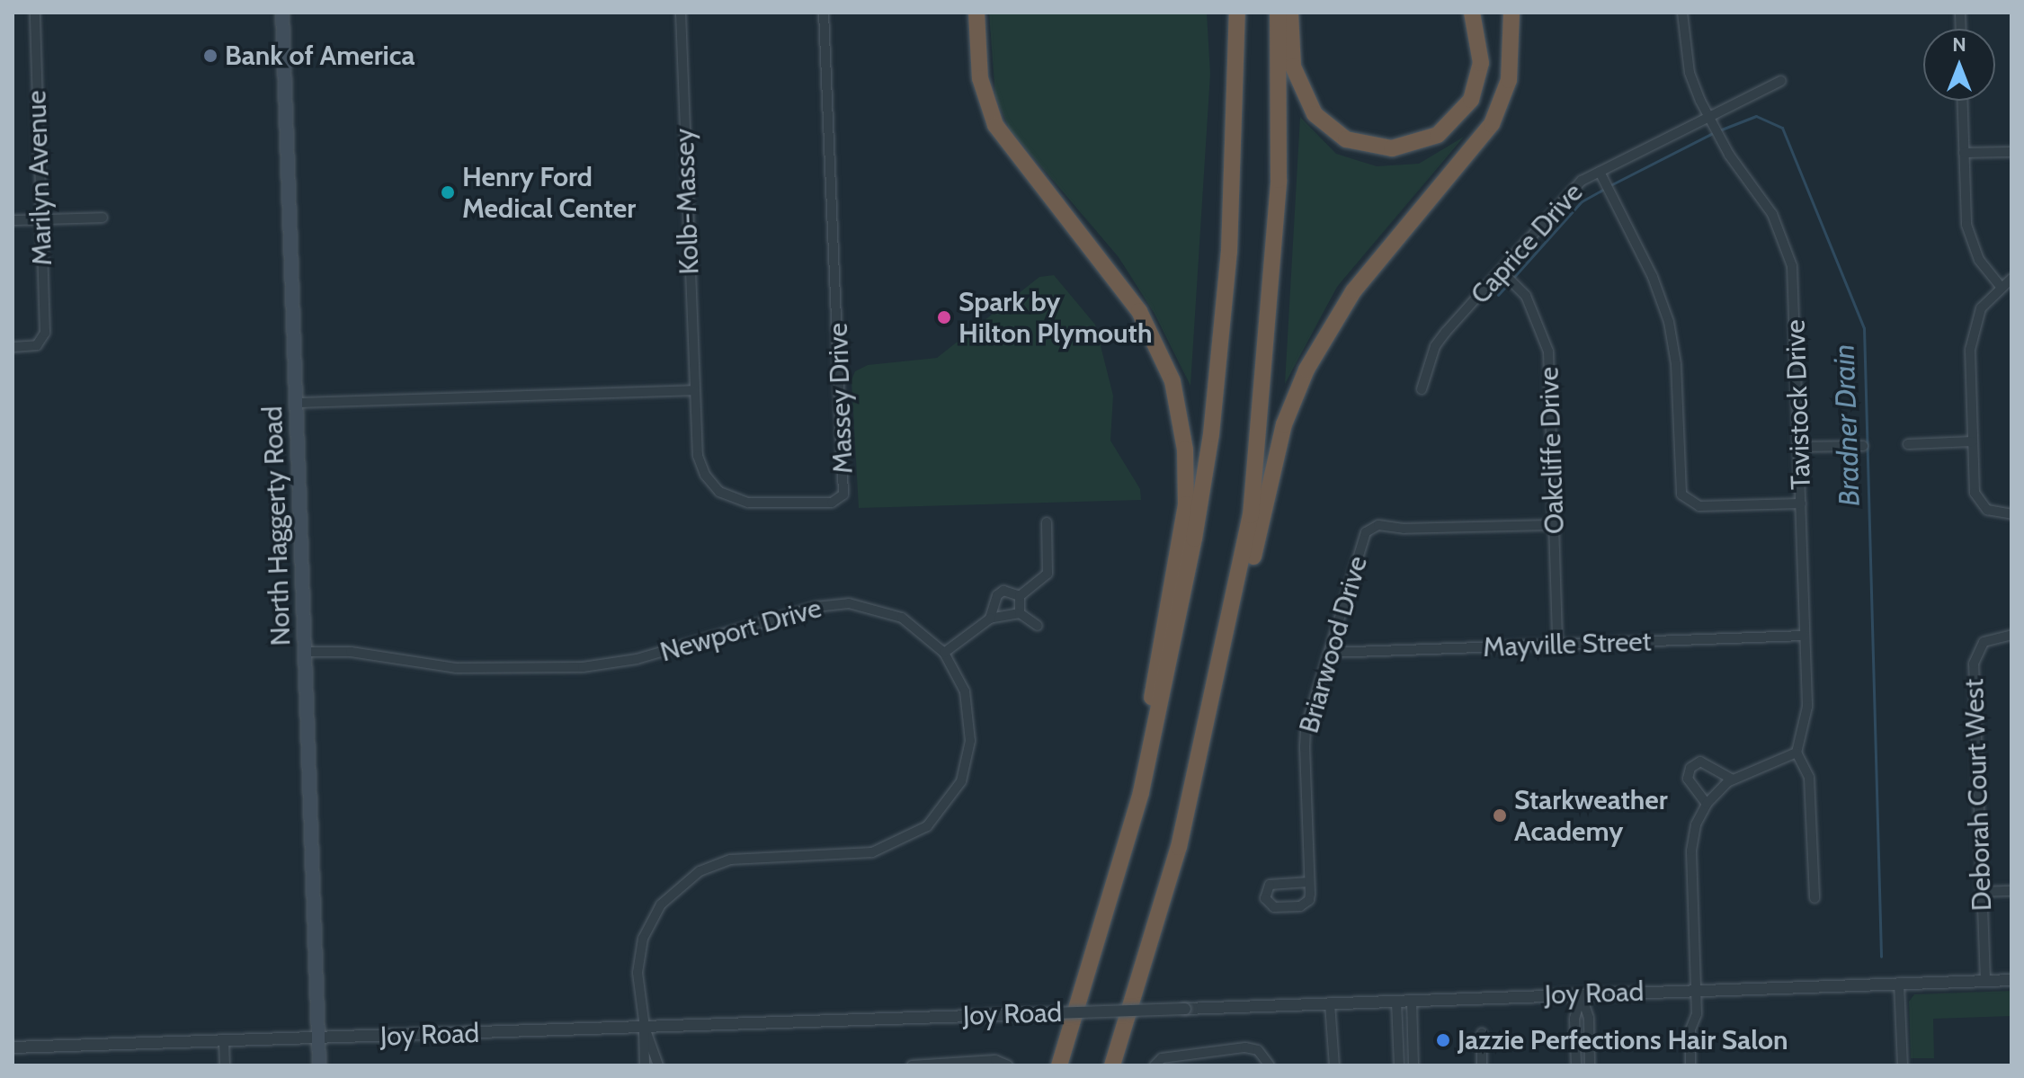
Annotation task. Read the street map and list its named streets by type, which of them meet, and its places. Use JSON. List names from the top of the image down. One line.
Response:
{"streets":{"main road":["North Haggerty Road"],"street":["Marilyn Avenue","Kolb-Massey","Caprice Drive","Massey Drive","Tavistock Drive","Oakcliffe Drive","Newport Drive","Briarwood Drive","Mayville Street","Deborah Court West","Joy Road"]},"crossings":[["Kolb-Massey","Massey Drive"],["Caprice Drive","Tavistock Drive"],["Caprice Drive","Oakcliffe Drive"],["Tavistock Drive","Mayville Street"],["Oakcliffe Drive","Briarwood Drive"],["Oakcliffe Drive","Mayville Street"],["North Haggerty Road","Newport Drive"],["North Haggerty Road","Joy Road"],["Newport Drive","Joy Road"],["Briarwood Drive","Mayville Street"],["Deborah Court West","Joy Road"]],"water":["Bradner Drain"],"places":["Bank of America","Henry Ford Medical Center","Spark by Hilton Plymouth","Starkweather Academy","Jazzie Perfections Hair Salon"],"north":"top"}
